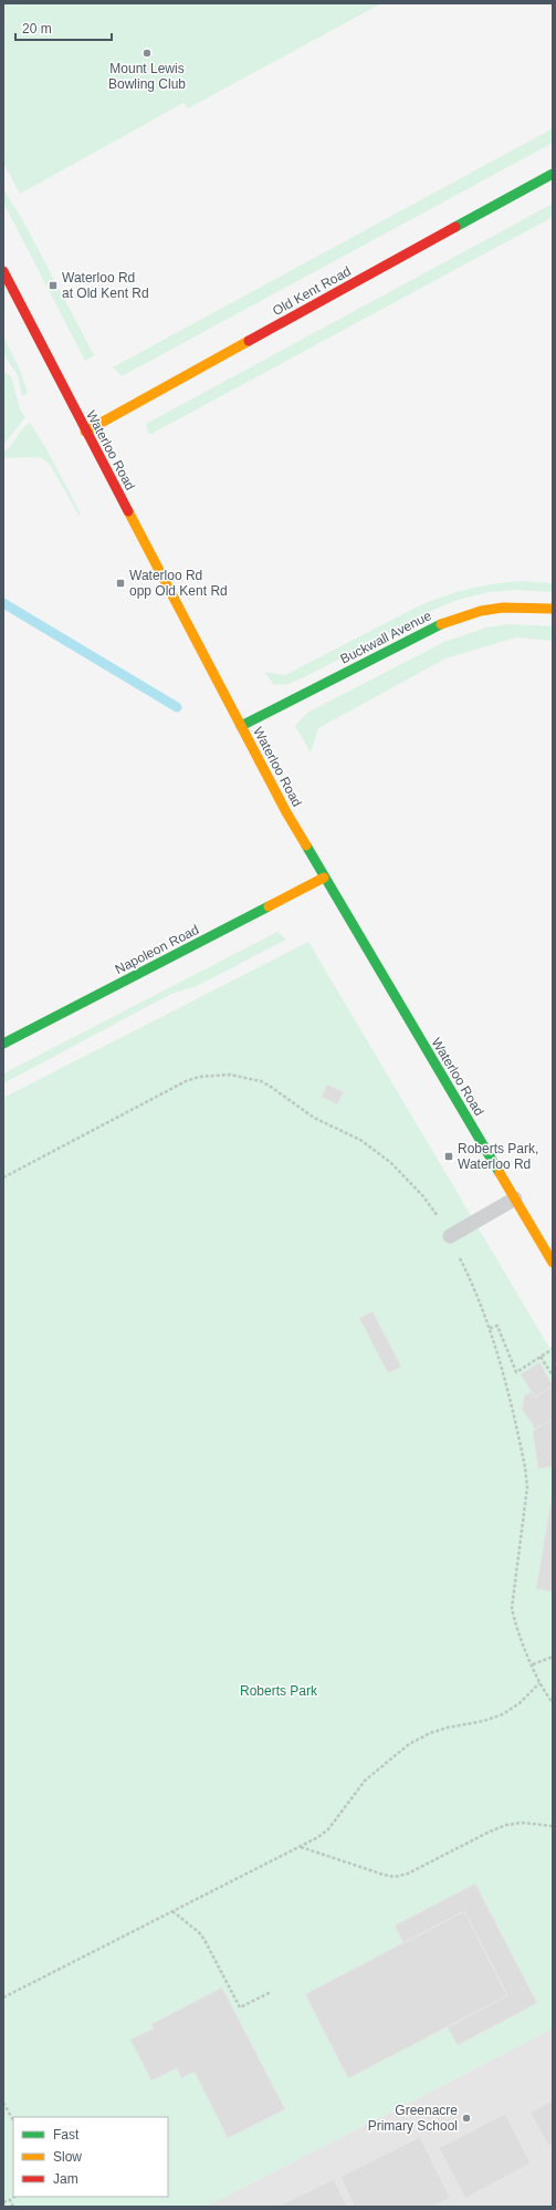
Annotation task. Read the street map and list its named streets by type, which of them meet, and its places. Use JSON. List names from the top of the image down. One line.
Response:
{"streets":{"street":["Old Kent Road","Waterloo Road","Buckwall Avenue","Napoleon Road"]},"crossings":[["Old Kent Road","Waterloo Road"],["Waterloo Road","Buckwall Avenue"],["Waterloo Road","Napoleon Road"]],"parks":["Roberts Park"],"places":{"other":["Mount Lewis Bowling Club","Greenacre Primary School"],"transit":["Waterloo Rd at Old Kent Rd","Waterloo Rd opp Old Kent Rd","Roberts Park, Waterloo Rd"]},"legend":["Fast","Slow","Jam"],"scale_bar":"20 m"}
